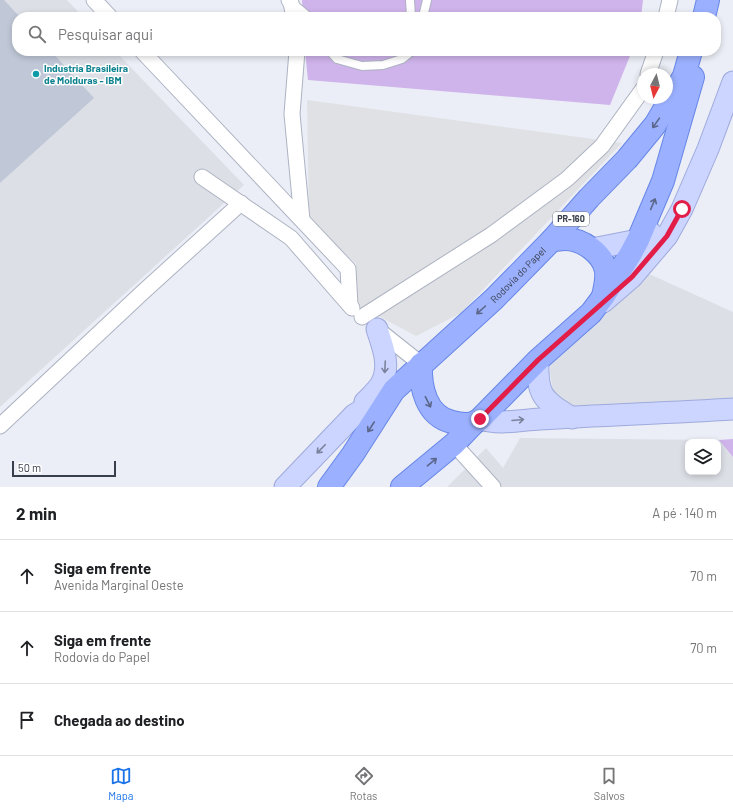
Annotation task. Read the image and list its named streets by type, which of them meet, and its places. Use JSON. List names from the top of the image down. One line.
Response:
{"streets":{"main road":["PR-160","Rodovia do Papel"]},"crossings":[["PR-160","Rodovia do Papel"]],"places":["Industria Brasileira de Molduras - IBM"],"scale_bar":"50 m","north":"bottom","page":{"search":"Pesquisar aqui","scale":"50 m","heading":["2 min","A pé · 140 m"],"list":[["Siga em frente","Avenida Marginal Oeste","70 m"],["Siga em frente","Rodovia do Papel","70 m"],"Chegada ao destino"],"nav":["Mapa","Rotas","Salvos"]}}
